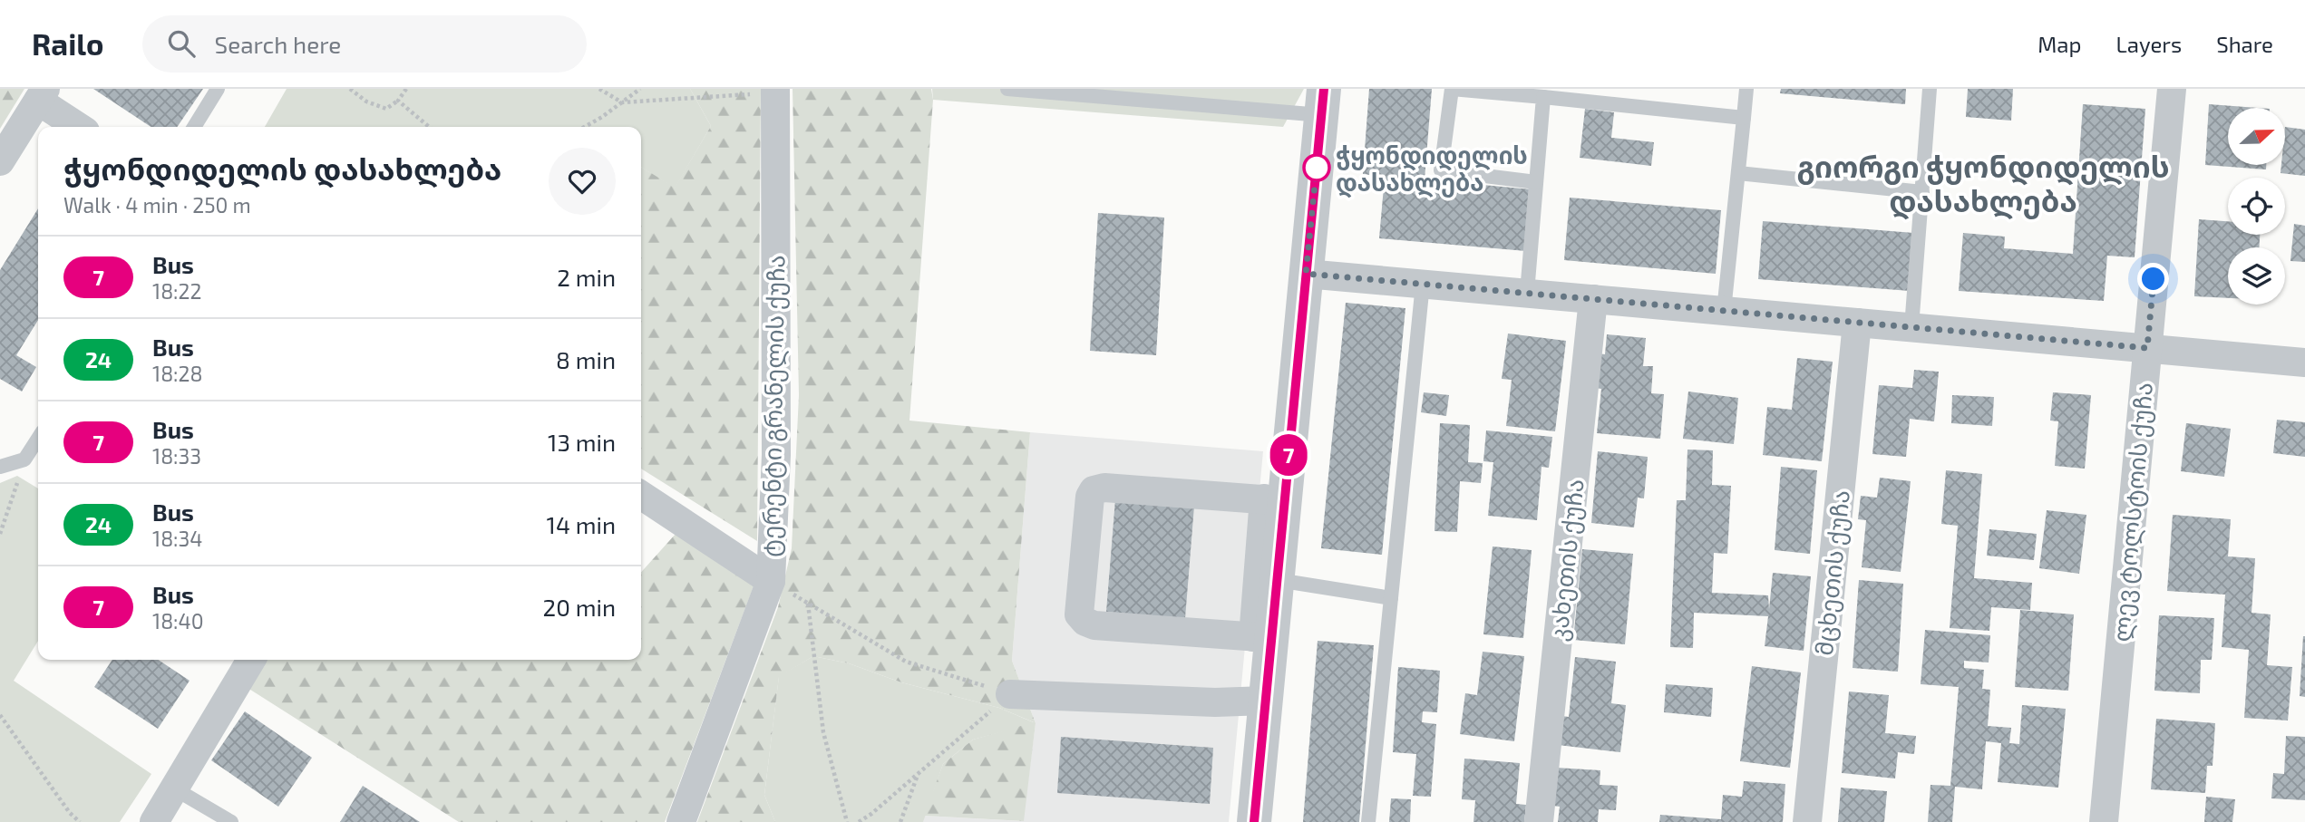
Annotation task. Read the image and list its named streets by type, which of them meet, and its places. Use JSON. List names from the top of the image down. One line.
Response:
{"streets":{"street":["ტერენტი გრანელის ქუჩა","ლევ ტოლსტოის ქუჩა","კახეთის ქუჩა","მცხეთის ქუჩა"]},"districts":["გიორგი ჭყონდიდელის დასახლება"],"places":["ჭყონდიდელის დასახლება"],"lines":["bus line 7"],"north":"right","page":{"header":"Railo","search":"Search here","nav":["Map","Layers","Share"],"on_map":"7","heading":["ჭყონდიდელის დასახლება","Walk · 4 min · 250 m"],"list":[{"mark":"7","name":"Bus","note":"18:22","value":"2 min"},{"mark":"24","name":"Bus","note":"18:28","value":"8 min"},{"mark":"7","name":"Bus","note":"18:33","value":"13 min"},{"mark":"24","name":"Bus","note":"18:34","value":"14 min"},{"mark":"7","name":"Bus","note":"18:40","value":"20 min"}]}}
